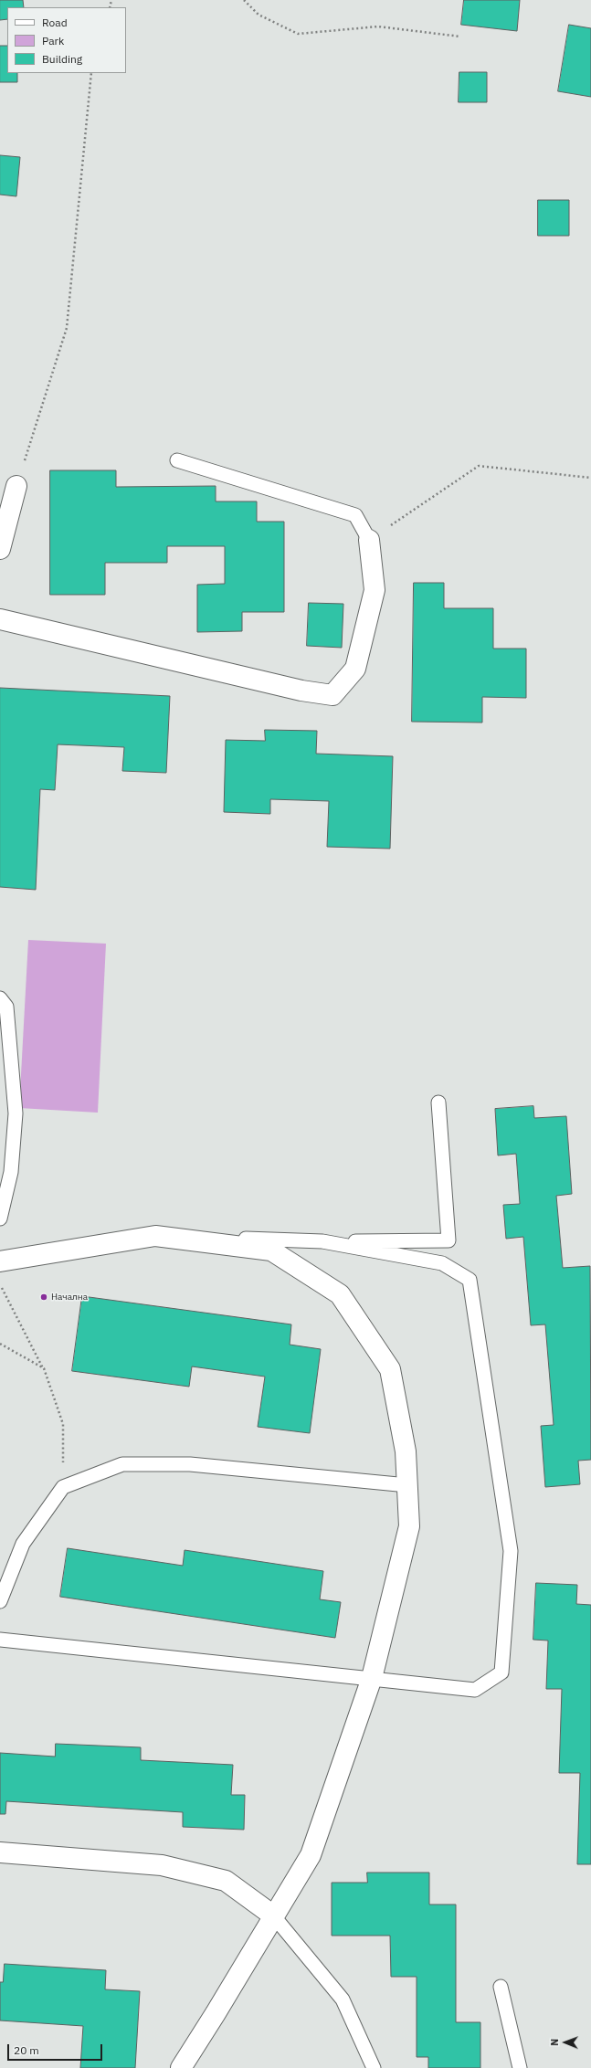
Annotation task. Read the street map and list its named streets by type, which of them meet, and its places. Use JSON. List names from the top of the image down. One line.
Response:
{"places":["Начална"],"legend":["Road","Park","Building"],"scale_bar":"20 m","north":"left"}
